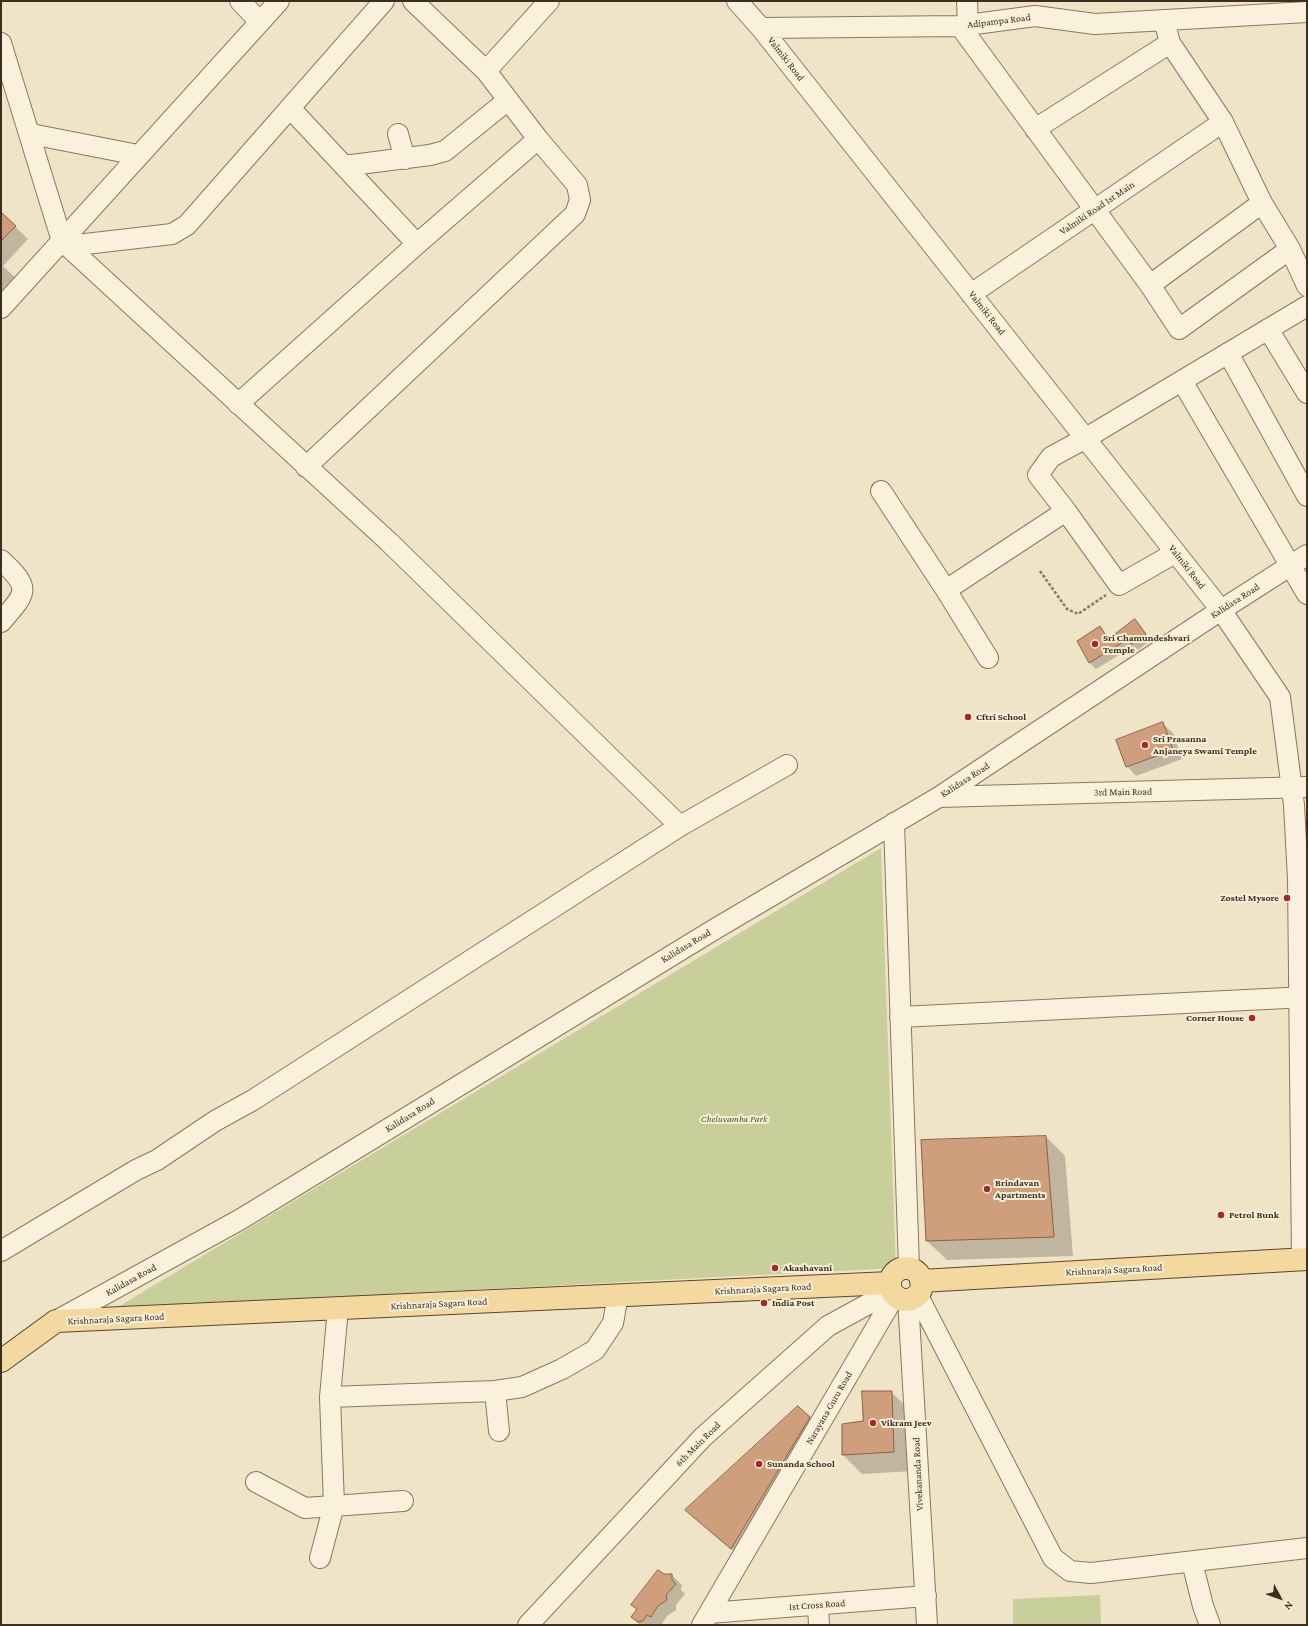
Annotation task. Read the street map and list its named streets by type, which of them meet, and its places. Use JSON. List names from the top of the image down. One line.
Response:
{"streets":{"main road":["Krishnaraja Sagara Road"],"street":["Adipampa Road","Valmiki Road","Valmiki Road 1st Main","Kalidasa Road","3rd Main Road","Narayana Guru Road","6th Main Road","Vivekananda Road","1st Cross Road"]},"crossings":[["Adipampa Road","Valmiki Road"],["Valmiki Road","Valmiki Road 1st Main"],["Valmiki Road","Kalidasa Road"],["Valmiki Road","3rd Main Road"],["Valmiki Road","Krishnaraja Sagara Road"],["Kalidasa Road","3rd Main Road"],["Kalidasa Road","Krishnaraja Sagara Road"],["Kalidasa Road","Vivekananda Road"],["Krishnaraja Sagara Road","Narayana Guru Road"],["Krishnaraja Sagara Road","6th Main Road"],["Krishnaraja Sagara Road","Vivekananda Road"],["Narayana Guru Road","6th Main Road"],["Narayana Guru Road","Vivekananda Road"],["Narayana Guru Road","1st Cross Road"],["6th Main Road","Vivekananda Road"],["Vivekananda Road","1st Cross Road"]],"parks":["Cheluvamba Park"],"places":["Sri Chamundeshvari Temple","Cftri School","Sri Prasanna Anjaneya Swami Temple","Zostel Mysore","Corner House","Brindavan Apartments","Petrol Bunk","Akashavani","India Post","Vikram Jeev","Sunanda School"],"north":"bottom right"}
